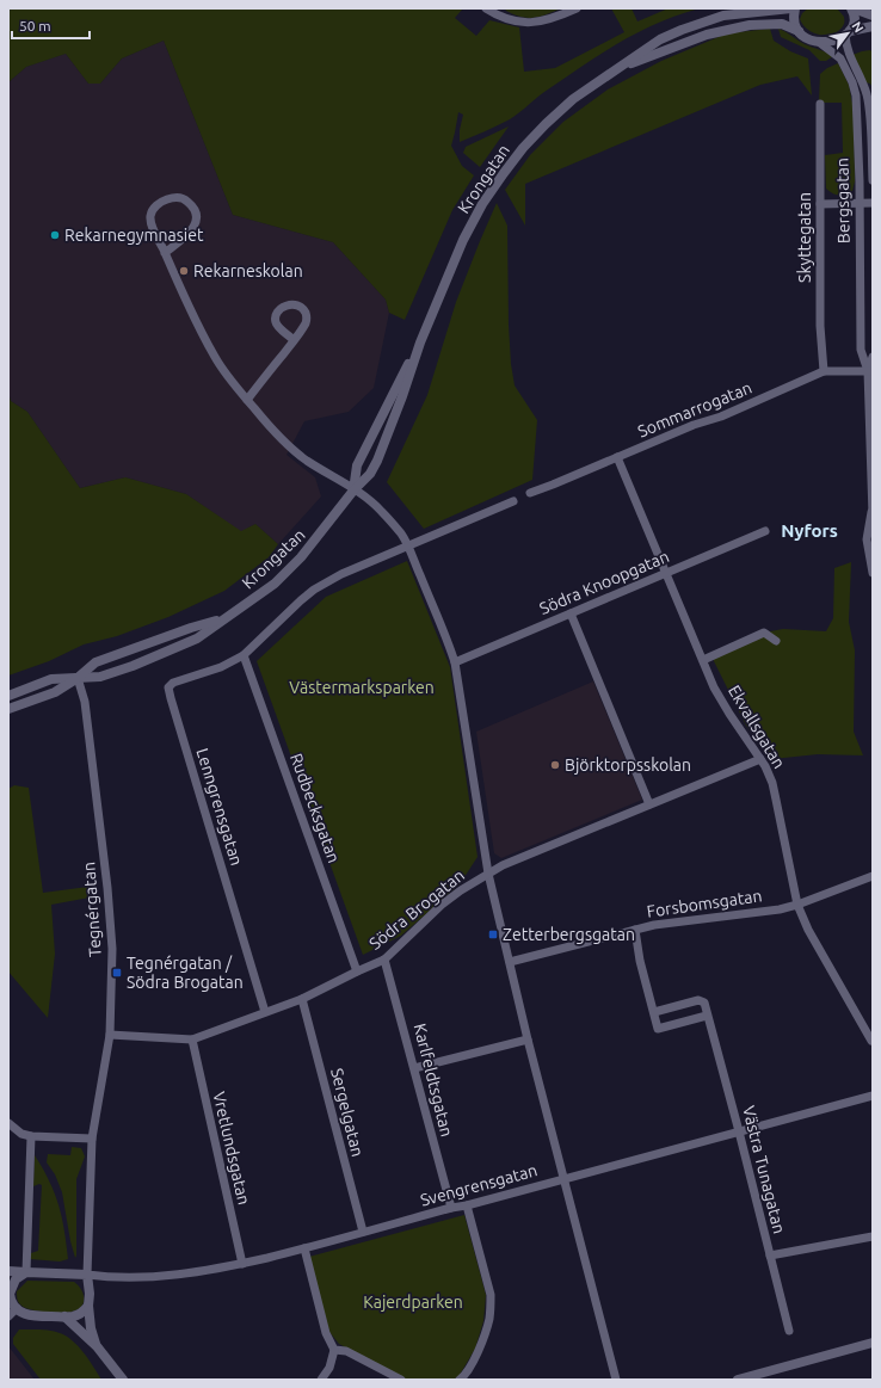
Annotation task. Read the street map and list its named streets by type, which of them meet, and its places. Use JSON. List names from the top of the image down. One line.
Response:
{"streets":{"street":["Krongatan","Bergsgatan","Skyttegatan","Sommarrogatan","Södra Knoopgatan","Ekvallsgatan","Lenngrensgatan","Rudbecksgatan","Forsbomsgatan","Tegnérgatan","Södra Brogatan","Karlfeldtsgatan","Sergelgatan","Vretlundsgatan","Västra Tunagatan","Svengrensgatan"]},"crossings":[["Krongatan","Bergsgatan"],["Krongatan","Tegnérgatan"],["Bergsgatan","Sommarrogatan"],["Skyttegatan","Sommarrogatan"],["Sommarrogatan","Ekvallsgatan"],["Södra Knoopgatan","Ekvallsgatan"],["Ekvallsgatan","Forsbomsgatan"],["Ekvallsgatan","Södra Brogatan"],["Lenngrensgatan","Rudbecksgatan"],["Lenngrensgatan","Södra Brogatan"],["Rudbecksgatan","Södra Brogatan"],["Tegnérgatan","Södra Brogatan"],["Tegnérgatan","Svengrensgatan"],["Södra Brogatan","Karlfeldtsgatan"],["Södra Brogatan","Sergelgatan"],["Södra Brogatan","Vretlundsgatan"],["Karlfeldtsgatan","Svengrensgatan"],["Sergelgatan","Svengrensgatan"],["Vretlundsgatan","Svengrensgatan"],["Västra Tunagatan","Svengrensgatan"]],"districts":["Nyfors"],"parks":["Västermarksparken","Kajerdparken"],"places":{"other":["Rekarnegymnasiet","Rekarneskolan","Björktorpsskolan"],"transit":["Zetterbergsgatan","Tegnérgatan / Södra Brogatan"]},"scale_bar":"50 m","north":"top right"}
